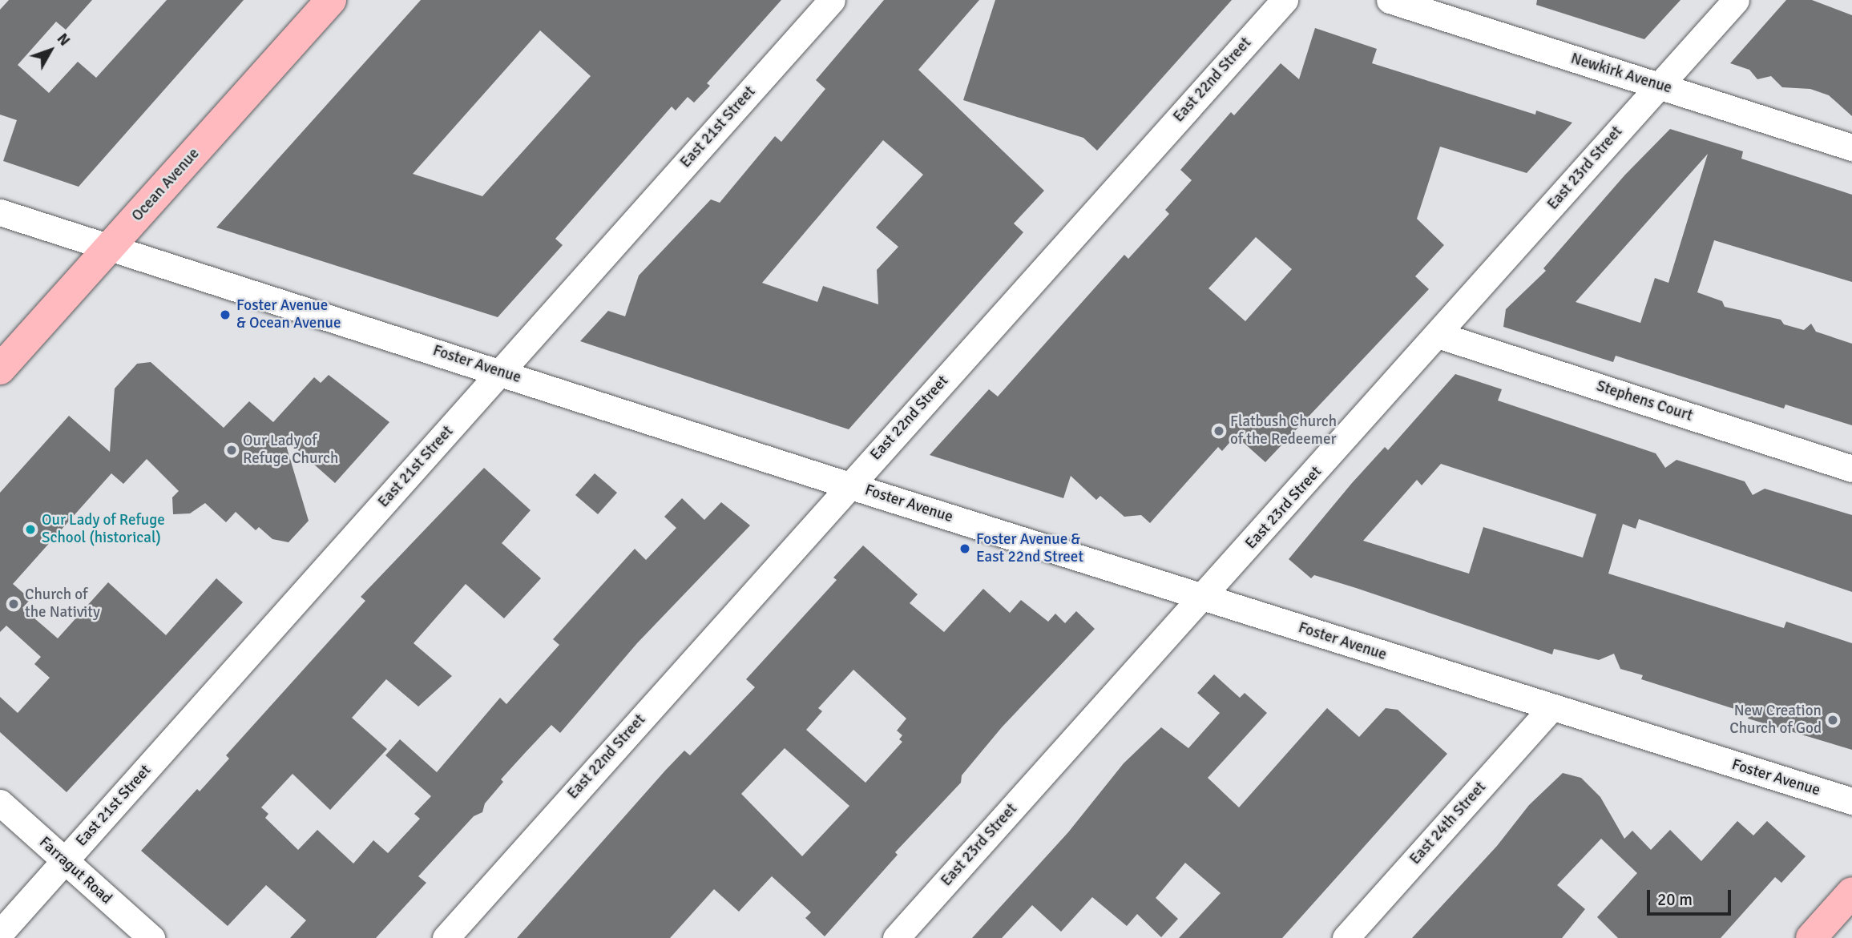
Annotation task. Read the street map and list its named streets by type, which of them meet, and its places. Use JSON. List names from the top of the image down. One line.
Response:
{"streets":{"main road":["Ocean Avenue"],"street":["Newkirk Avenue","East 22nd Street","East 21st Street","East 23rd Street","Foster Avenue","Stephens Court","East 24th Street","Farragut Road"]},"crossings":[["Newkirk Avenue","East 23rd Street"],["East 22nd Street","Foster Avenue"],["East 21st Street","Foster Avenue"],["East 21st Street","Farragut Road"],["East 23rd Street","Foster Avenue"],["East 23rd Street","Stephens Court"],["Ocean Avenue","Foster Avenue"],["Foster Avenue","East 24th Street"]],"places":["Foster Avenue & Ocean Avenue","Flatbush Church of the Redeemer","Our Lady of Refuge Church","Our Lady of Refuge School (historical)","Foster Avenue & East 22nd Street","Church of the Nativity","New Creation Church of God"],"scale_bar":"20 m","north":"top right"}
